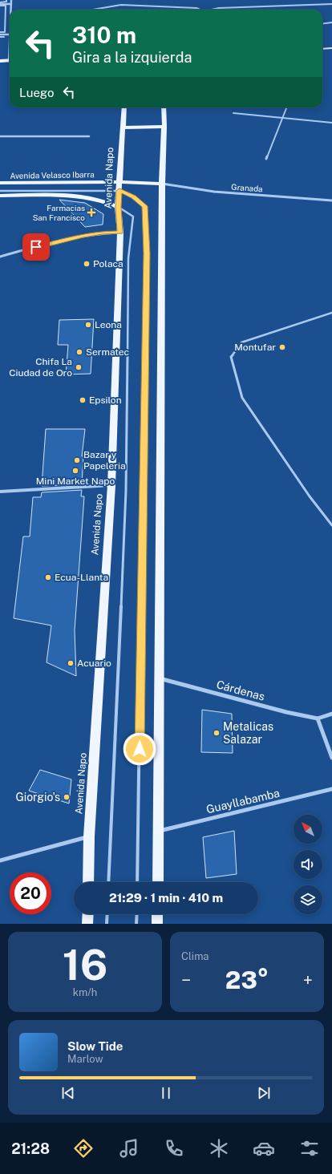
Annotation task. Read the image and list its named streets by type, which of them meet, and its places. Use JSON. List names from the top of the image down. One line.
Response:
{"streets":{"main road":["Avenida Velasco Ibarra","Avenida Napo"],"street":["Granada","Cárdenas","Guayllabamba"]},"crossings":[["Avenida Velasco Ibarra","Avenida Napo"],["Avenida Velasco Ibarra","Granada"]],"places":{"health":["Farmacias San Francisco"],"other":["Polaca","Leona","Montufar","Sermatec","Chifa La Ciudad de Oro","Epsilon","Bazar y Papeleria","Mini Market Napo","Ecua-Llanta","Acuario","Metalicas Salazar","Giorgio's"]},"north":"top left","page":{"turn":["310 m","Gira a la izquierda"],"then":"Luego","limit":"20","trip":"21:29 · 1 min · 410 m","tile":[["16","km/h"],"Clima"],"heat":["−","23°","+"],"song":["Slow Tide","Marlow"],"tabs":"21:28"}}
